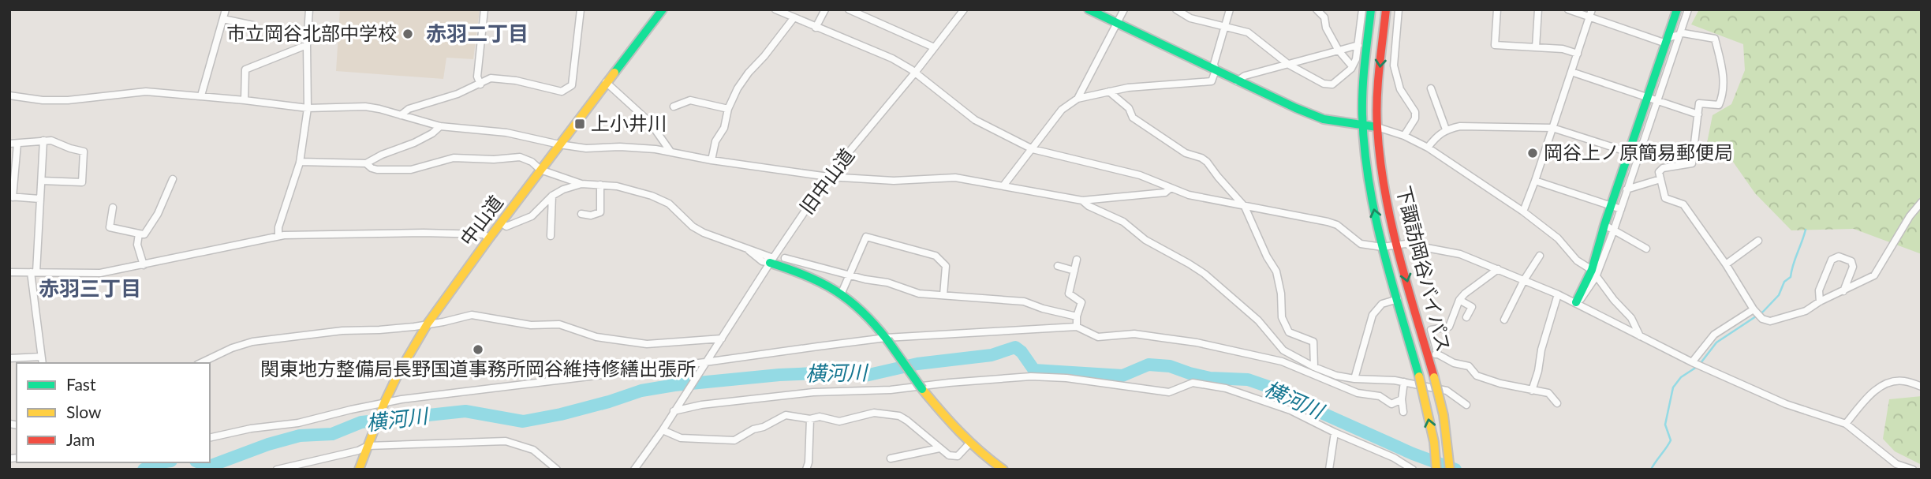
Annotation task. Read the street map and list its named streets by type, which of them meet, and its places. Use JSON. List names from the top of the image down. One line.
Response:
{"streets":{"main road":["中山道","下諏訪岡谷バイパス"],"street":["旧中山道"]},"districts":["赤羽二丁目","赤羽三丁目"],"water":["横河川"],"places":{"other":["市立岡谷北部中学校","岡谷上ノ原簡易郵便局","関東地方整備局長野国道事務所岡谷維持修繕出張所"],"transit":["上小井川"]},"legend":["Fast","Slow","Jam"]}
